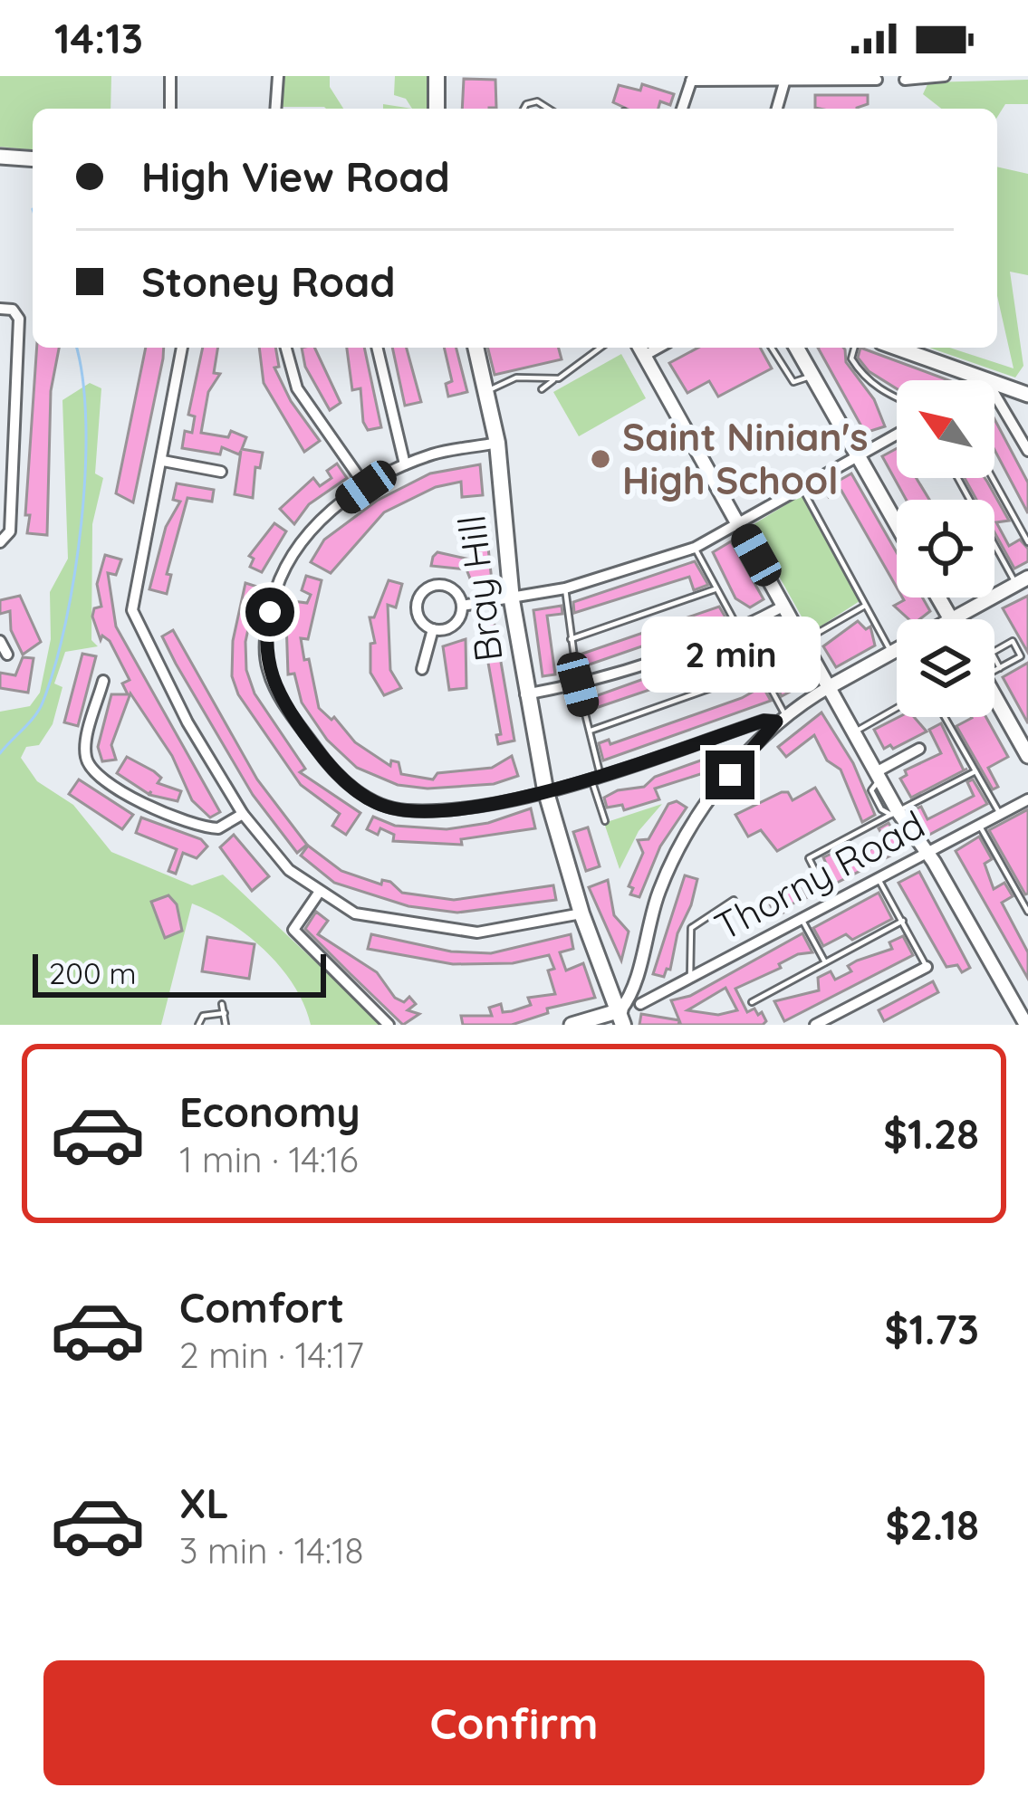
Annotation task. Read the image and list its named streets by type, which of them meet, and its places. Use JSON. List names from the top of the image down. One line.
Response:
{"streets":{"highway":["Bray Hill"],"street":["Thorny Road"]},"places":["Saint Ninian's High School"],"scale_bar":"200 m","north":"top left","page":{"status":"14:13","banner":["High View Road","Stoney Road"],"bubble":"2 min","scale":"200 m","list":[{"name":"Economy","note":"1 min · 14:16","value":"$1.28"},{"name":"Comfort","note":"2 min · 14:17","value":"$1.73"},{"name":"XL","note":"3 min · 14:18","value":"$2.18"}],"buttons":"Confirm"}}
